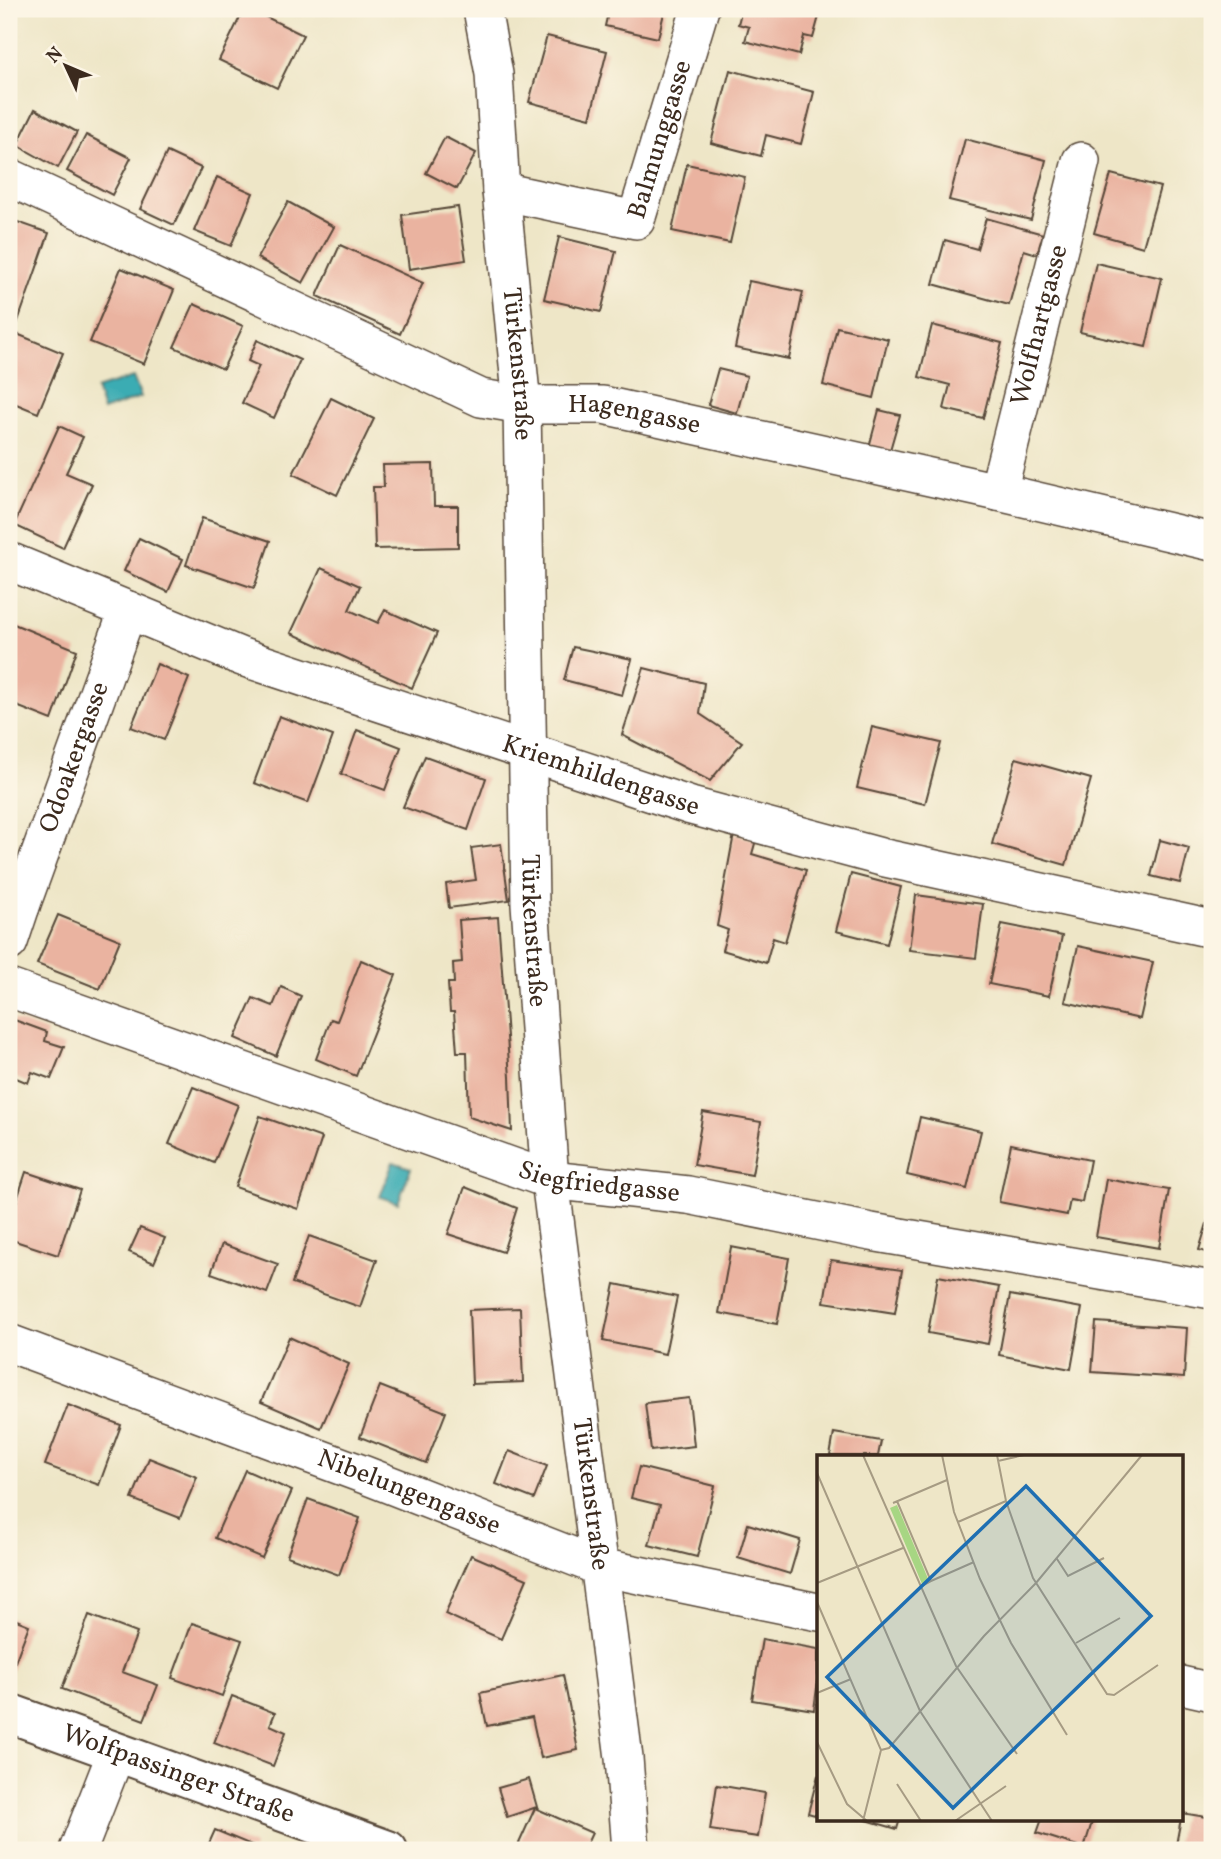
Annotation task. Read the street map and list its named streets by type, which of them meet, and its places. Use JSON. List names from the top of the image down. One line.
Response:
{"streets":{"street":["Balmunggasse","Wolfhartgasse","Türkenstraße","Hagengasse","Odoakergasse","Kriemhildengasse","Siegfriedgasse","Nibelungengasse","Wolfpassinger Straße"]},"crossings":[["Balmunggasse","Türkenstraße"],["Wolfhartgasse","Hagengasse"],["Türkenstraße","Hagengasse"],["Türkenstraße","Kriemhildengasse"],["Türkenstraße","Siegfriedgasse"],["Türkenstraße","Nibelungengasse"],["Odoakergasse","Kriemhildengasse"]],"north":"top left"}
